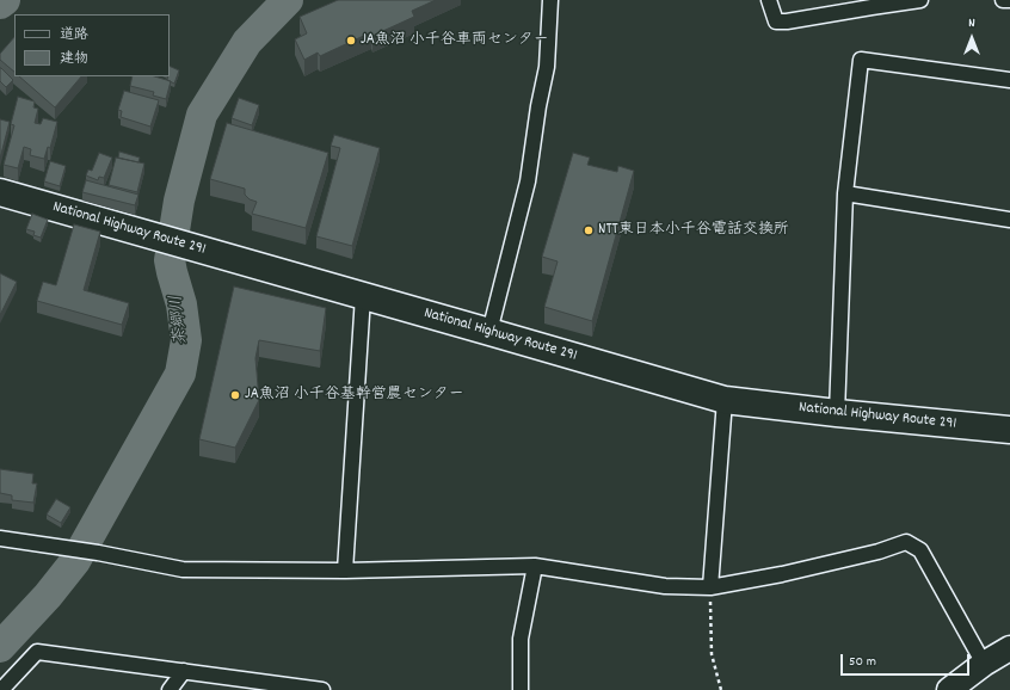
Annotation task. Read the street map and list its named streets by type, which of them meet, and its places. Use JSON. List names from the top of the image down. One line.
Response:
{"streets":{"highway":["National Highway Route 291"]},"water":["茶郷川"],"places":["JA魚沼 小千谷車両センター","NTT東日本小千谷電話交換所","JA魚沼 小千谷基幹営農センター"],"legend":["道路","建物"],"scale_bar":"50 m","north":"top"}
